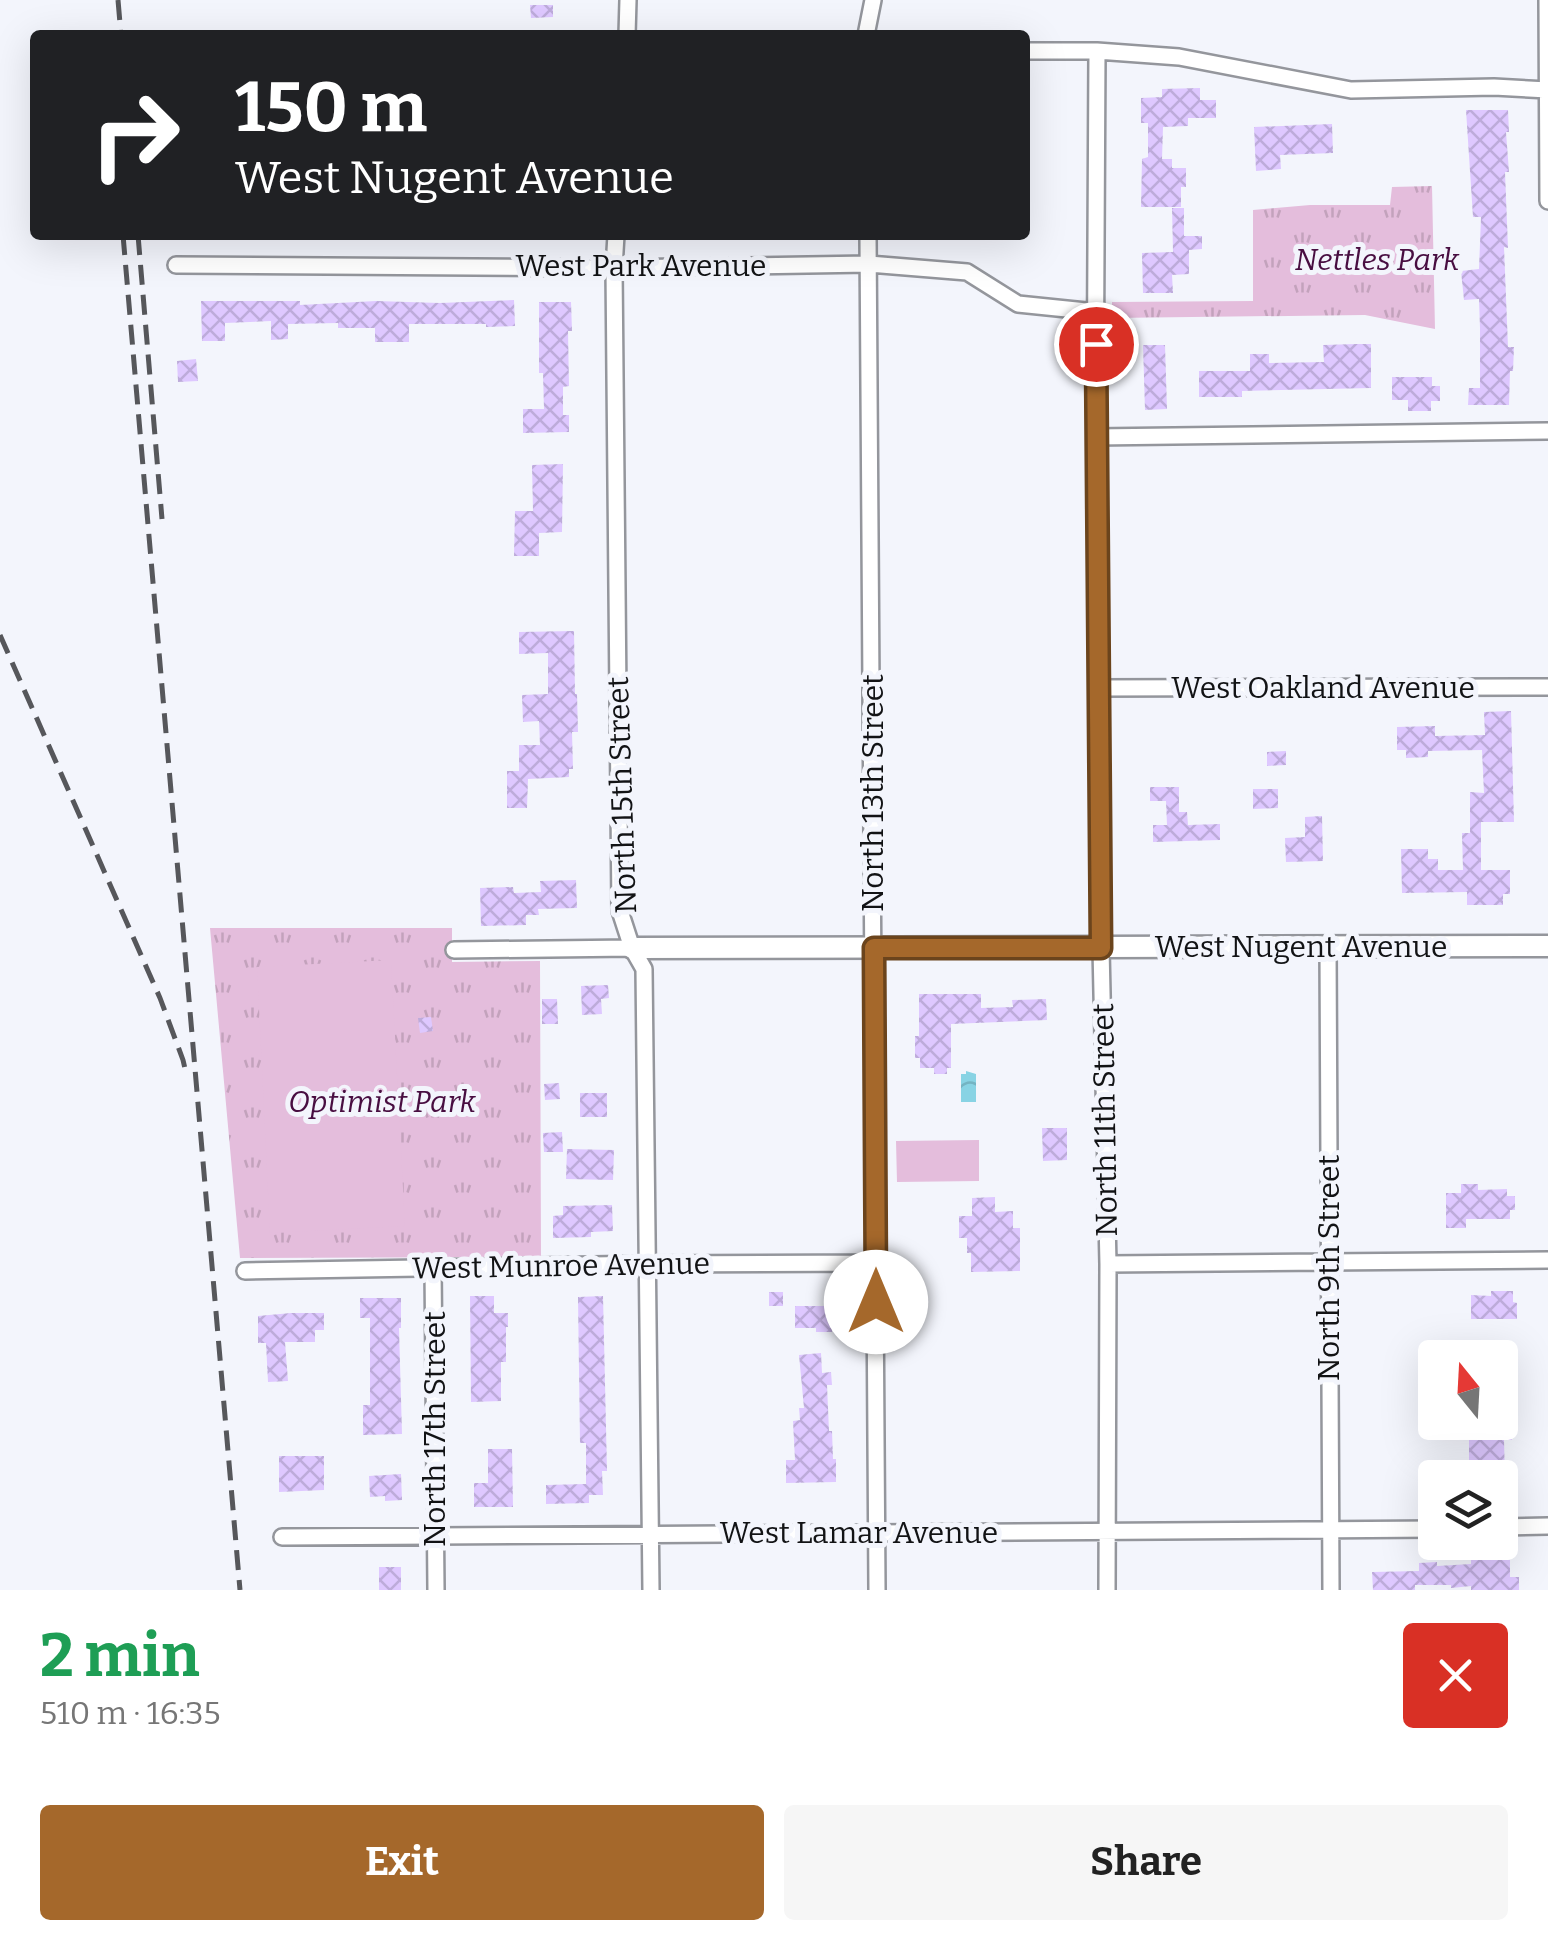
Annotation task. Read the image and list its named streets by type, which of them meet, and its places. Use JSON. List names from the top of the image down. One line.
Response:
{"streets":{"street":["West Park Avenue","West Oakland Avenue","North 13th Street","North 15th Street","West Nugent Avenue","North 11th Street","West Munroe Avenue","North 9th Street","North 17th Street","West Lamar Avenue"]},"crossings":[["West Park Avenue","North 13th Street"],["West Park Avenue","North 15th Street"],["West Park Avenue","North 11th Street"],["West Oakland Avenue","North 11th Street"],["North 13th Street","West Nugent Avenue"],["North 13th Street","West Munroe Avenue"],["North 13th Street","West Lamar Avenue"],["North 15th Street","West Nugent Avenue"],["North 15th Street","West Munroe Avenue"],["North 15th Street","West Lamar Avenue"],["West Nugent Avenue","North 11th Street"],["West Nugent Avenue","North 9th Street"],["North 11th Street","West Lamar Avenue"],["West Munroe Avenue","North 17th Street"],["North 9th Street","West Lamar Avenue"],["North 17th Street","West Lamar Avenue"]],"parks":["Nettles Park","Optimist Park"],"north":"top","page":{"turn":["150 m","West Nugent Avenue"],"heading":["2 min","510 m · 16:35"],"buttons":["Exit","Share"]}}
